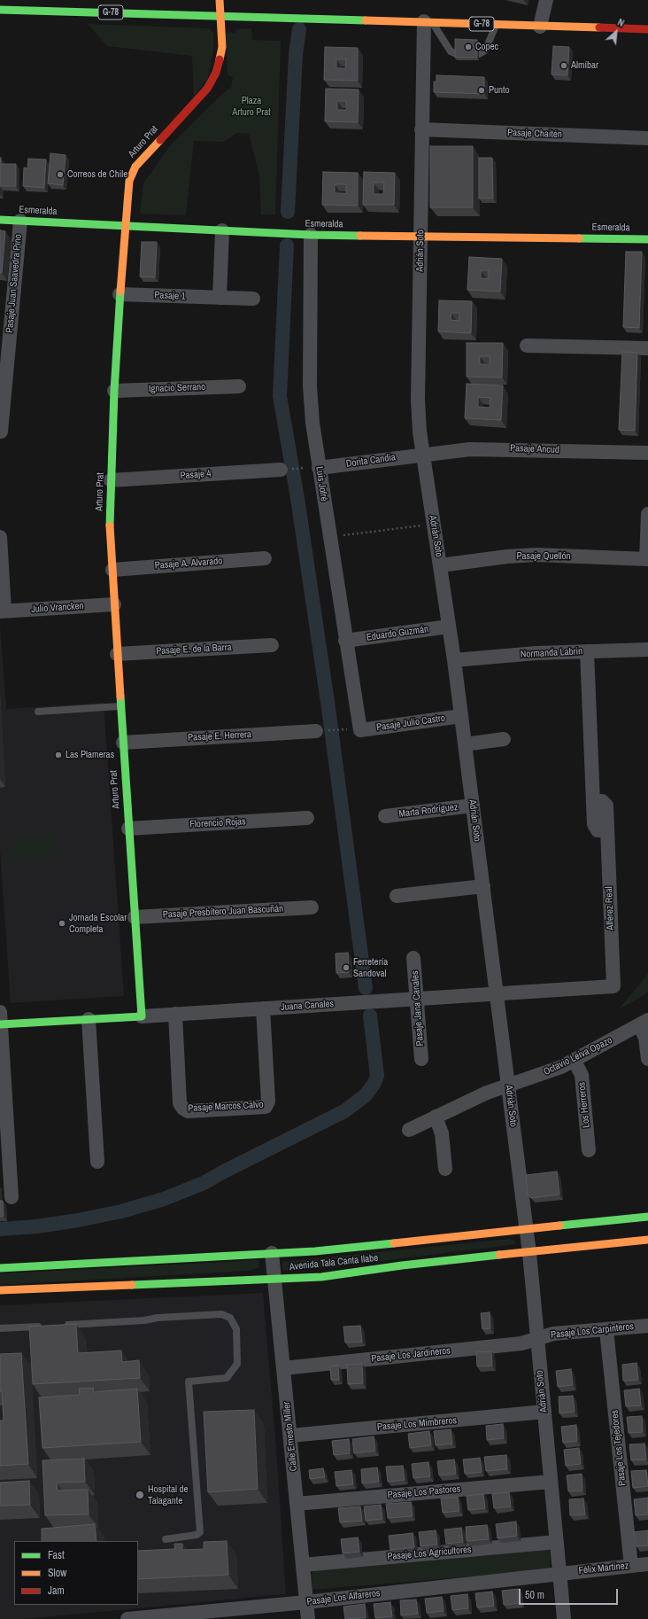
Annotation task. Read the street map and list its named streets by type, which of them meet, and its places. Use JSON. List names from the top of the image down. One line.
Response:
{"streets":{"street":["G-78","Pasaje Chaitén","Arturo Prat","Esmeralda","Adrián Soto","Pasaje Juan Saavedra Pino","Pasaje 1","Ignacio Serrano","Pasaje Ancud","Dorita Candia","Pasaje 4","Luis Jofré","Pasaje Quellón","Pasaje A. Alvarado","Julio Vrancken","Eduardo Guzmán","Pasaje E. de la Barra","Normanda Labrin","Pasaje Julio Castro","Pasaje E. Herrera","Marta Rodríguez","Florencio Rojas","Alferez Real","Pasaje Presbítero Juan Bascuñán","Juana Canales","Pasaje Jana Canales","Octavio Leiva Opazo","Los Herreros","Pasaje Marcos Calvo","Avenida Tala Canta Ilabe","Pasaje Los Carpinteros","Pasaje Los Jardineros","Pasaje Los Mimbreros","Calle Ernesto Miller","Pasaje Los Tejedores","Pasaje Los Pastores","Pasaje Los Agricultores","Félix Martínez","Pasaje Los Alfareros"]},"crossings":[["G-78","Arturo Prat"],["G-78","Adrián Soto"],["Pasaje Chaitén","Adrián Soto"],["Arturo Prat","Esmeralda"],["Arturo Prat","Pasaje 1"],["Arturo Prat","Ignacio Serrano"],["Arturo Prat","Pasaje 4"],["Arturo Prat","Pasaje A. Alvarado"],["Arturo Prat","Julio Vrancken"],["Arturo Prat","Pasaje E. de la Barra"],["Arturo Prat","Pasaje E. Herrera"],["Arturo Prat","Florencio Rojas"],["Arturo Prat","Pasaje Presbítero Juan Bascuñán"],["Arturo Prat","Juana Canales"],["Esmeralda","Adrián Soto"],["Esmeralda","Pasaje Juan Saavedra Pino"],["Esmeralda","Luis Jofré"],["Adrián Soto","Pasaje Ancud"],["Adrián Soto","Dorita Candia"],["Adrián Soto","Pasaje Quellón"],["Adrián Soto","Eduardo Guzmán"],["Adrián Soto","Normanda Labrin"],["Adrián Soto","Pasaje Julio Castro"],["Adrián Soto","Marta Rodríguez"],["Adrián Soto","Juana Canales"],["Adrián Soto","Octavio Leiva Opazo"],["Adrián Soto","Avenida Tala Canta Ilabe"],["Adrián Soto","Pasaje Los Carpinteros"],["Adrián Soto","Pasaje Los Jardineros"],["Adrián Soto","Pasaje Los Mimbreros"],["Adrián Soto","Pasaje Los Pastores"],["Adrián Soto","Pasaje Los Agricultores"],["Adrián Soto","Félix Martínez"],["Adrián Soto","Pasaje Los Alfareros"],["Pasaje Ancud","Dorita Candia"],["Dorita Candia","Luis Jofré"],["Luis Jofré","Eduardo Guzmán"],["Luis Jofré","Pasaje Julio Castro"],["Normanda Labrin","Alferez Real"],["Alferez Real","Juana Canales"],["Juana Canales","Pasaje Jana Canales"],["Juana Canales","Pasaje Marcos Calvo"],["Octavio Leiva Opazo","Los Herreros"],["Avenida Tala Canta Ilabe","Calle Ernesto Miller"],["Pasaje Los Carpinteros","Pasaje Los Jardineros"],["Pasaje Los Carpinteros","Pasaje Los Tejedores"],["Pasaje Los Jardineros","Calle Ernesto Miller"],["Pasaje Los Mimbreros","Calle Ernesto Miller"],["Calle Ernesto Miller","Pasaje Los Pastores"],["Calle Ernesto Miller","Pasaje Los Agricultores"],["Calle Ernesto Miller","Pasaje Los Alfareros"],["Pasaje Los Tejedores","Félix Martínez"],["Félix Martínez","Pasaje Los Alfareros"]],"parks":["Plaza Arturo Prat"],"places":["Copec","Almíbar","Punto","Correos de Chile","Las Plameras","Jornada Escolar Completa","Ferretería Sandoval","Hospital de Talagante"],"legend":["Fast","Slow","Jam"],"scale_bar":"50 m","north":"top right"}
